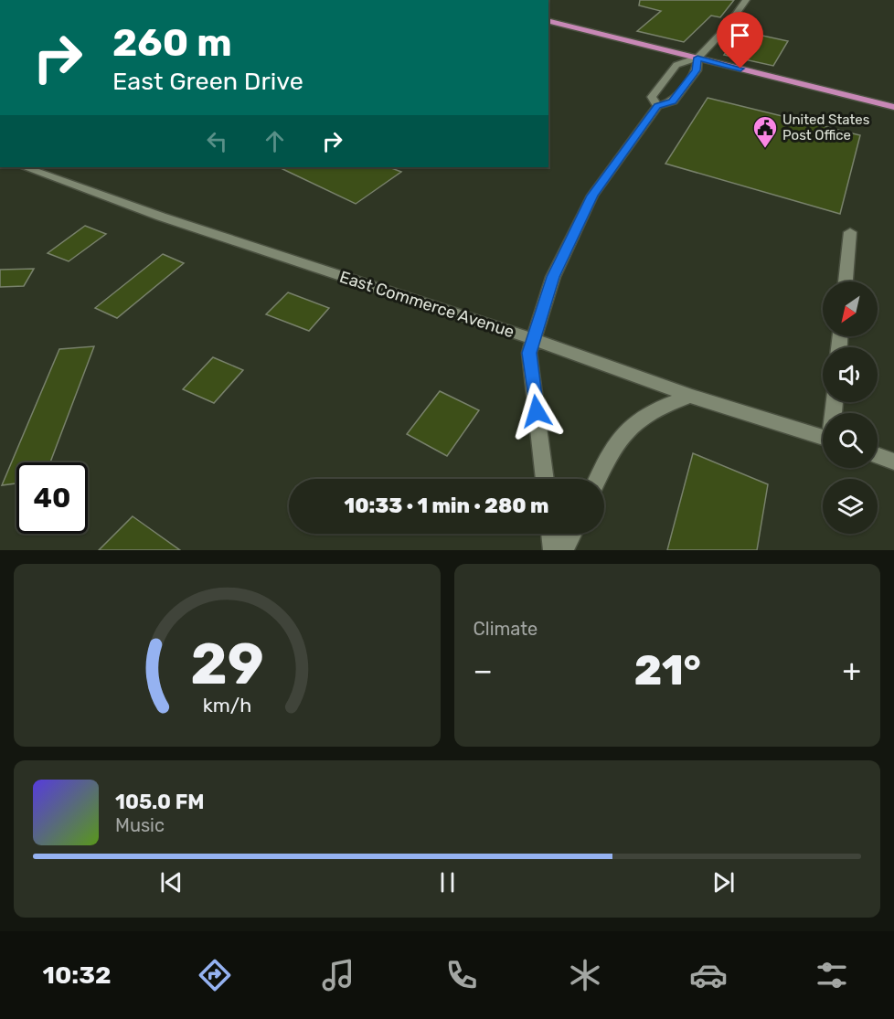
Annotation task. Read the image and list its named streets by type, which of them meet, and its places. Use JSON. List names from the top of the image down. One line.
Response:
{"streets":{"street":["East Commerce Avenue"]},"places":{"public building":["United States Post Office"]},"north":"bottom left","page":{"turn":["260 m","East Green Drive"],"limit":"40","trip":"10:33 · 1 min · 280 m","tile":"Climate","heat":["−","21°","+"],"song":["105.0 FM","Music"],"tabs":"10:32","gauge":["29","km/h"]}}
